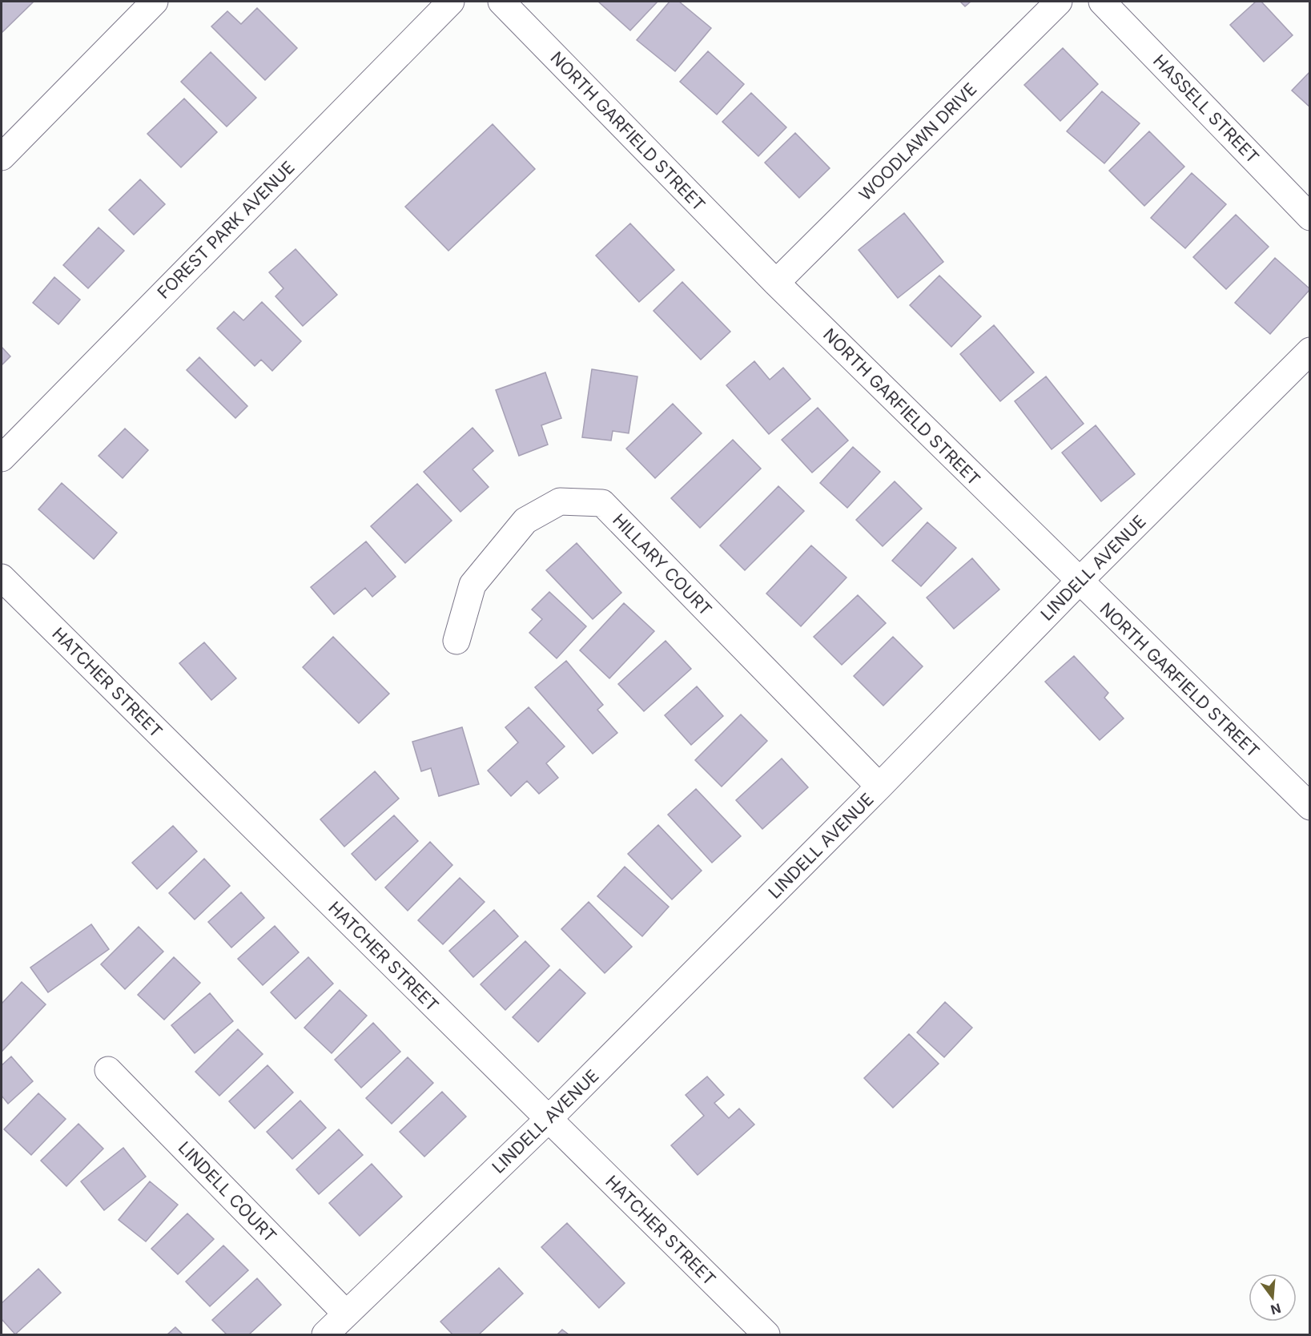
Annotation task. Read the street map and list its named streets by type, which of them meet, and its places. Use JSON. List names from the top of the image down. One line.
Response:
{"streets":{"street":["HASSELL STREET","NORTH GARFIELD STREET","WOODLAWN DRIVE","FOREST PARK AVENUE","HILLARY COURT","LINDELL AVENUE","HATCHER STREET","LINDELL COURT"]},"crossings":[["NORTH GARFIELD STREET","WOODLAWN DRIVE"],["NORTH GARFIELD STREET","LINDELL AVENUE"],["HILLARY COURT","LINDELL AVENUE"],["LINDELL AVENUE","HATCHER STREET"],["LINDELL AVENUE","LINDELL COURT"]],"north":"bottom"}
